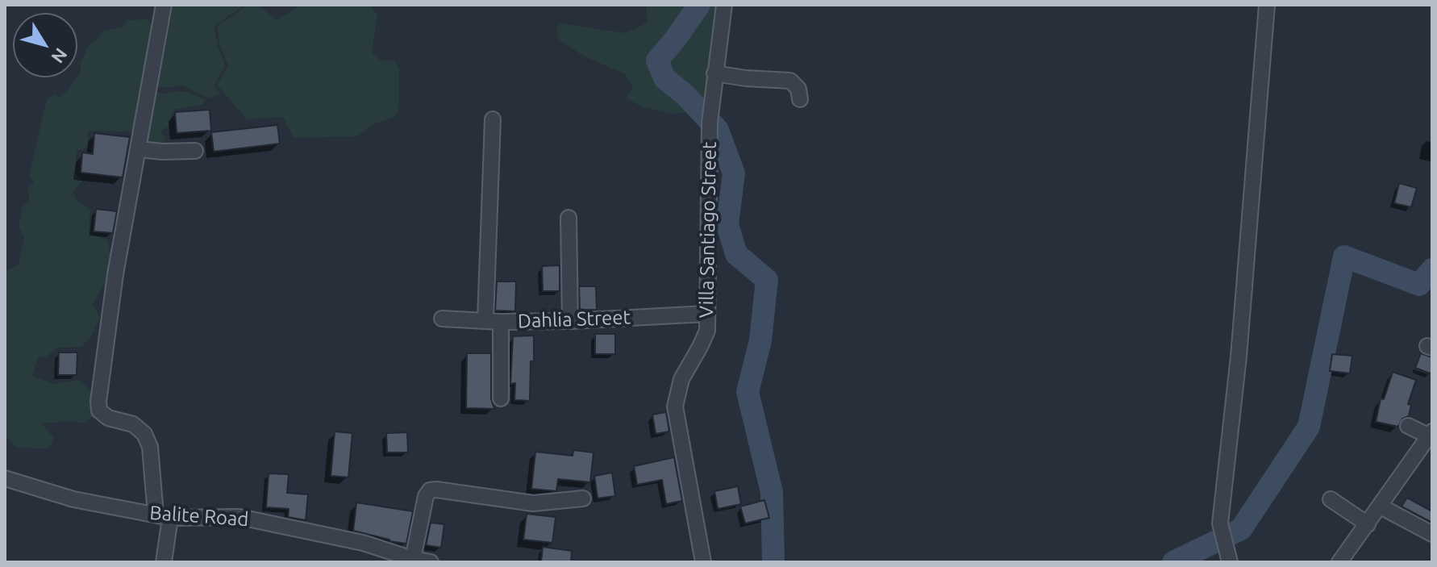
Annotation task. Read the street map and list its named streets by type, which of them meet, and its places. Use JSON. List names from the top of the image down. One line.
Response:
{"streets":{"street":["Villa Santiago Street","Dahlia Street","Balite Road"]},"crossings":[["Villa Santiago Street","Dahlia Street"]],"north":"bottom right"}
